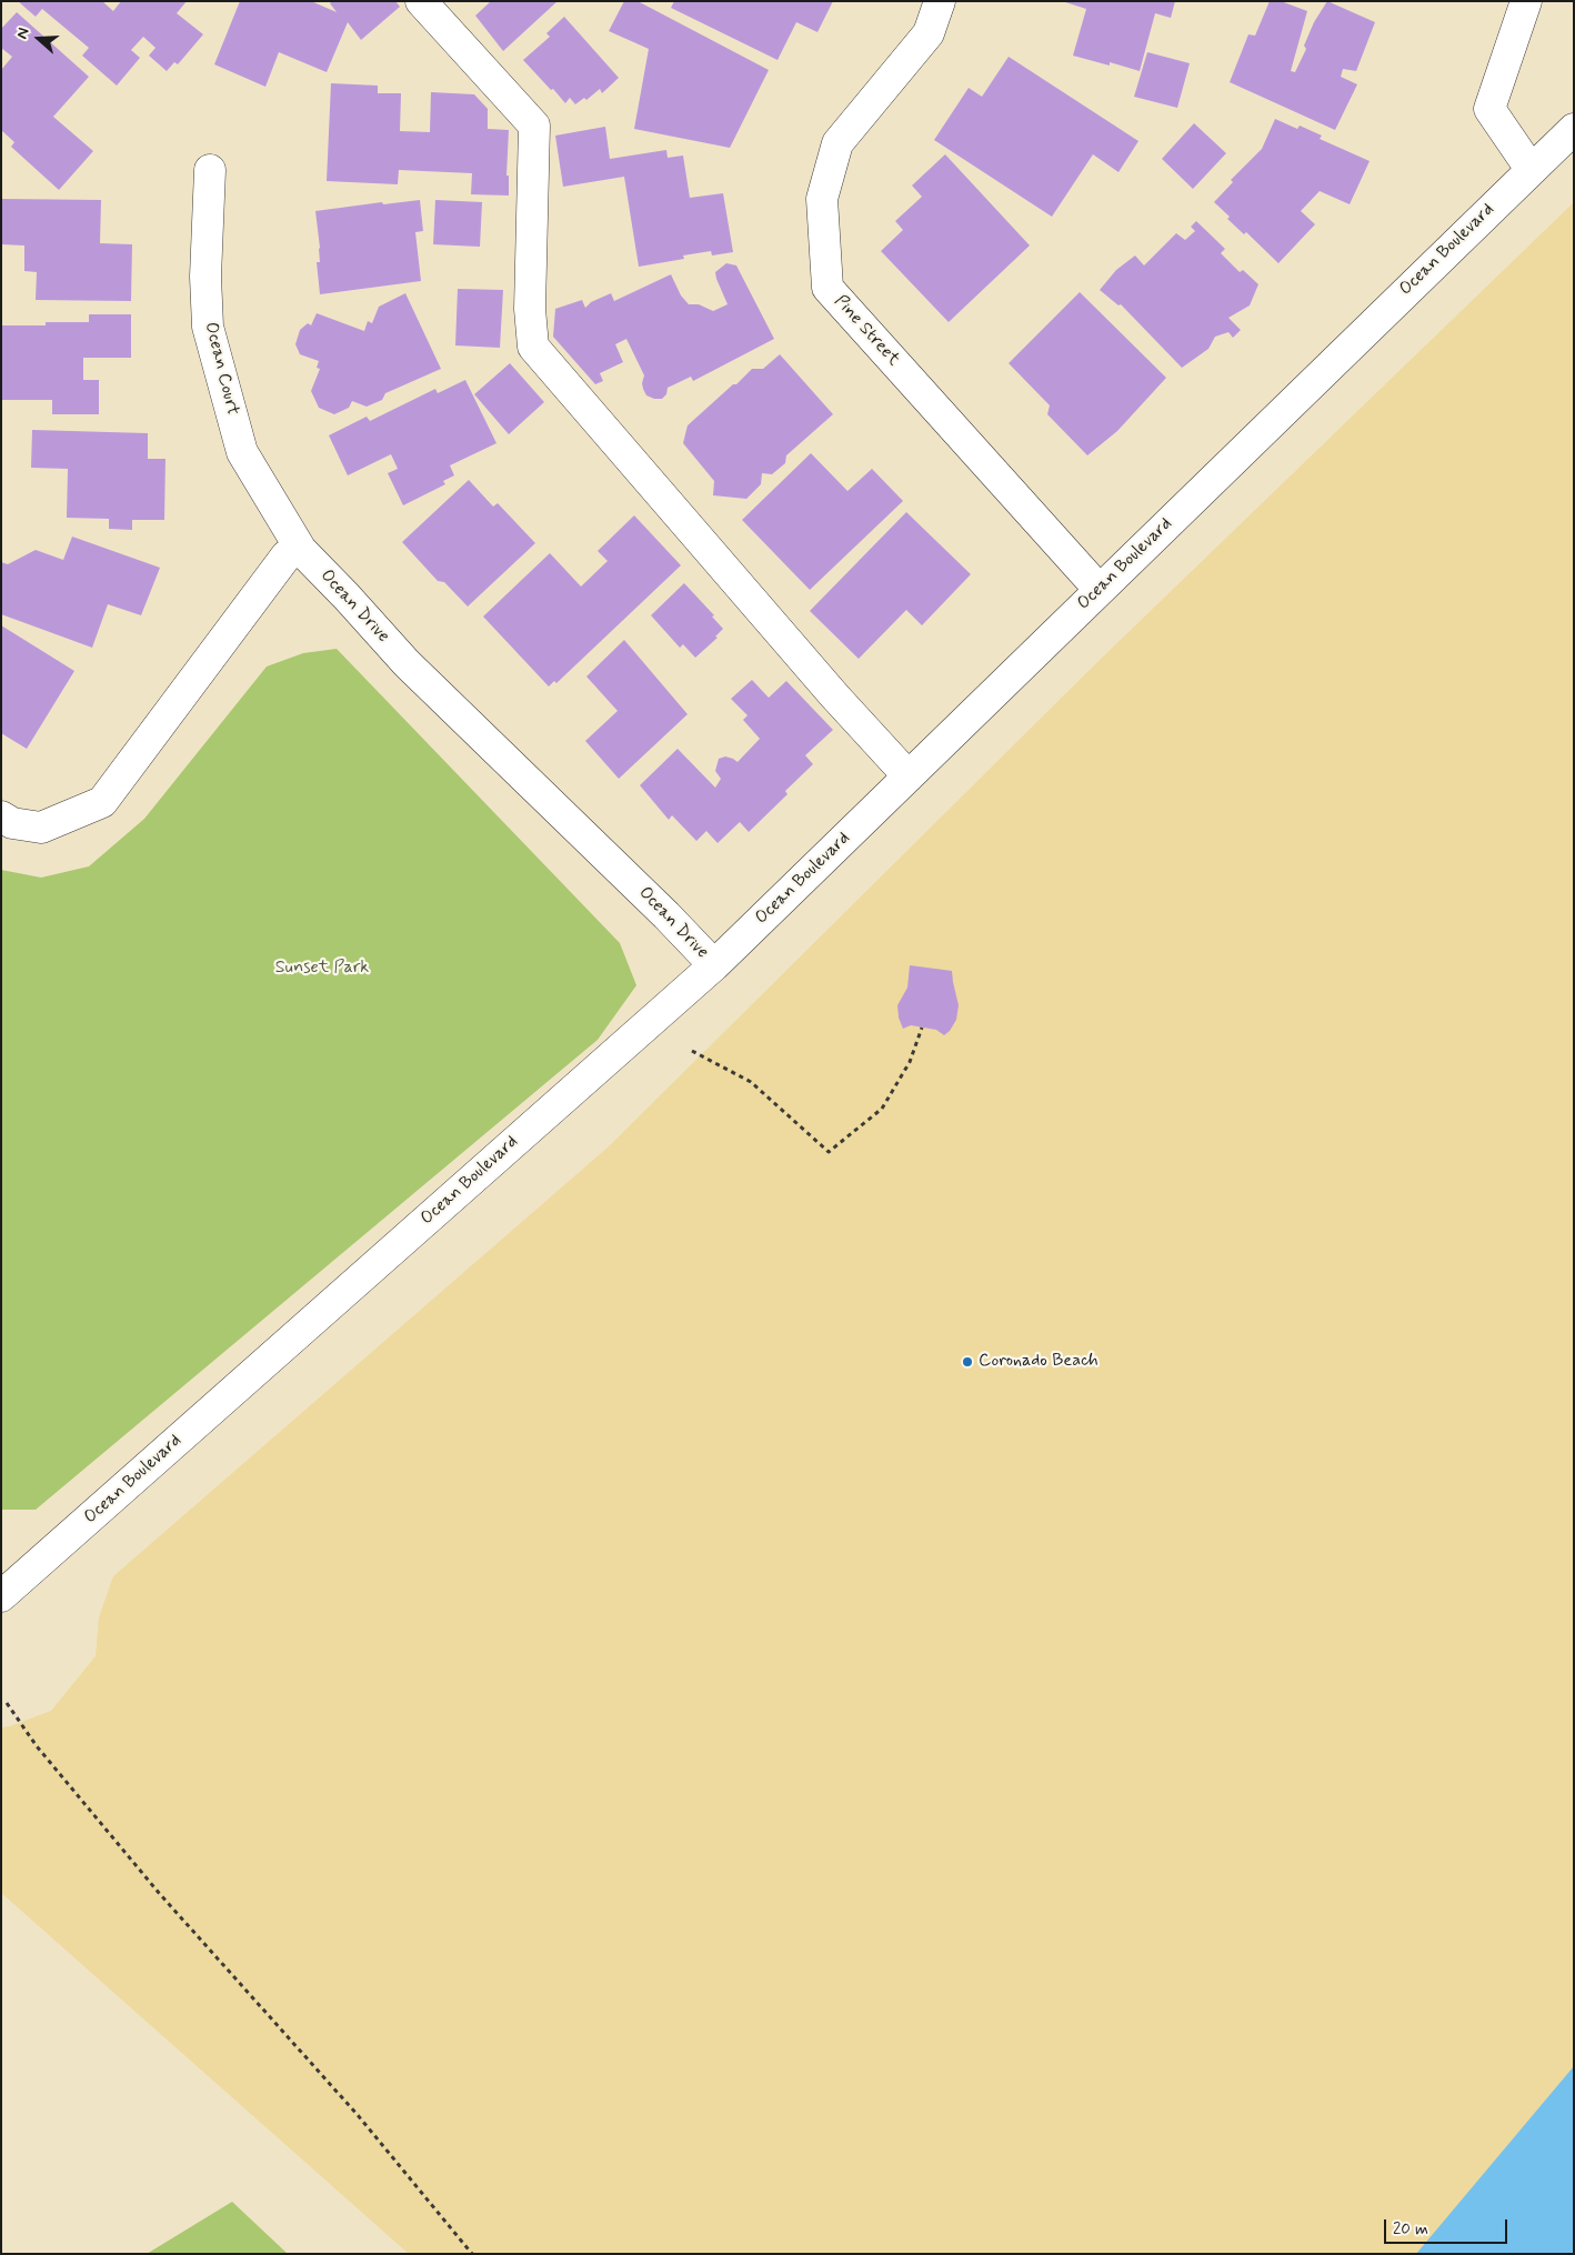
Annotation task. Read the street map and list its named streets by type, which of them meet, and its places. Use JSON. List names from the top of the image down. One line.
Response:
{"streets":{"street":["Ocean Boulevard","Pine Street","Ocean Court","Ocean Drive"]},"crossings":[["Ocean Boulevard","Pine Street"],["Ocean Boulevard","Ocean Drive"],["Ocean Court","Ocean Drive"]],"parks":["Sunset Park"],"places":["Coronado Beach"],"scale_bar":"20 m","north":"left"}
